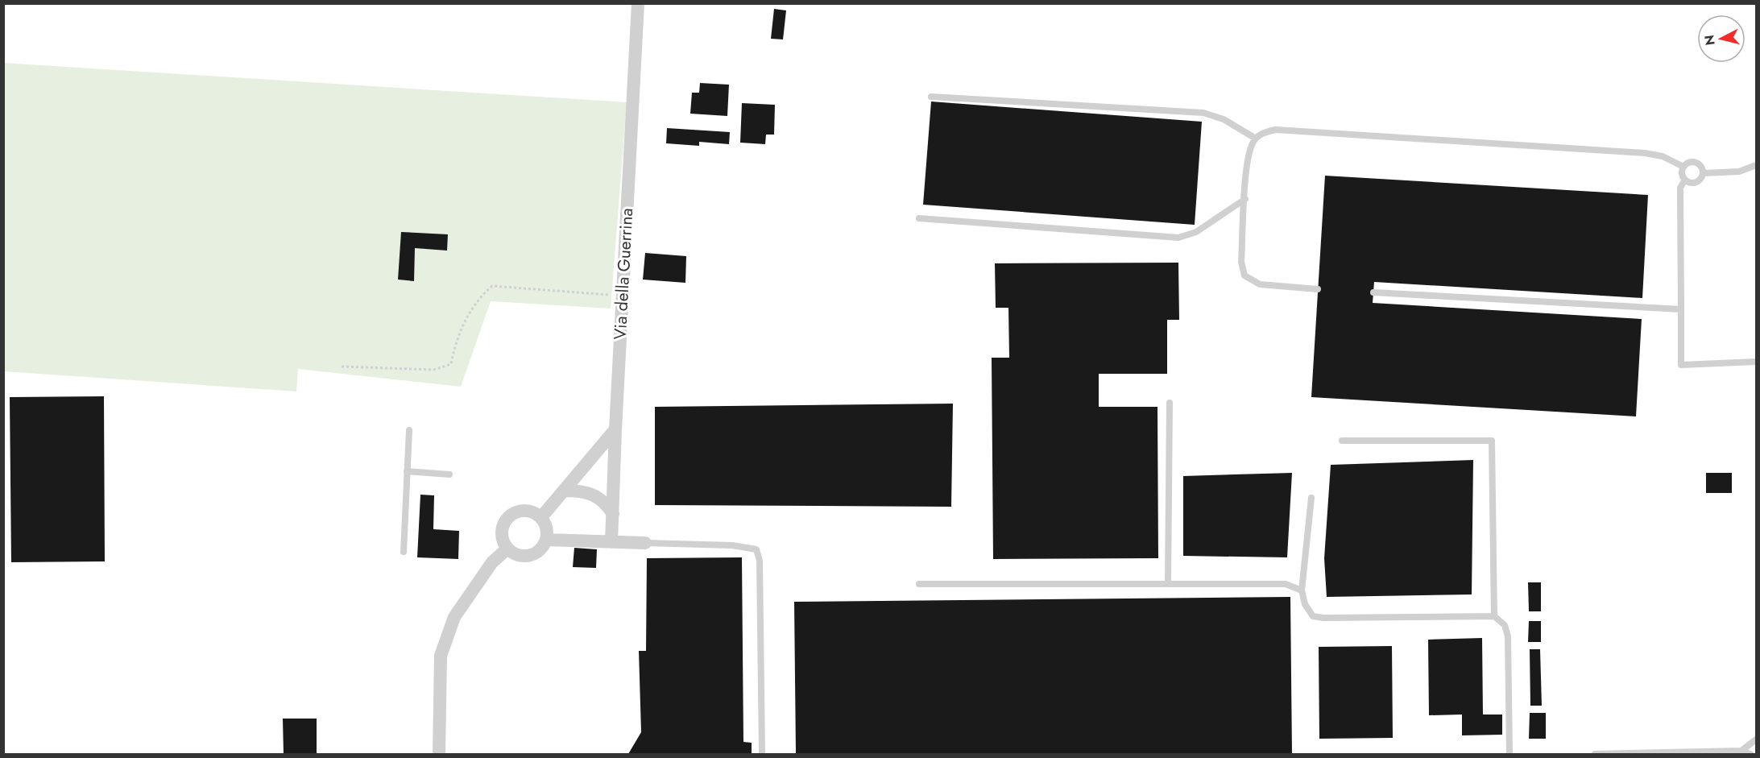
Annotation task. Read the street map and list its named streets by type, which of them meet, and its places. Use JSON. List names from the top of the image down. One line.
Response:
{"streets":{"street":["Via della Guerrina"]},"north":"left"}
